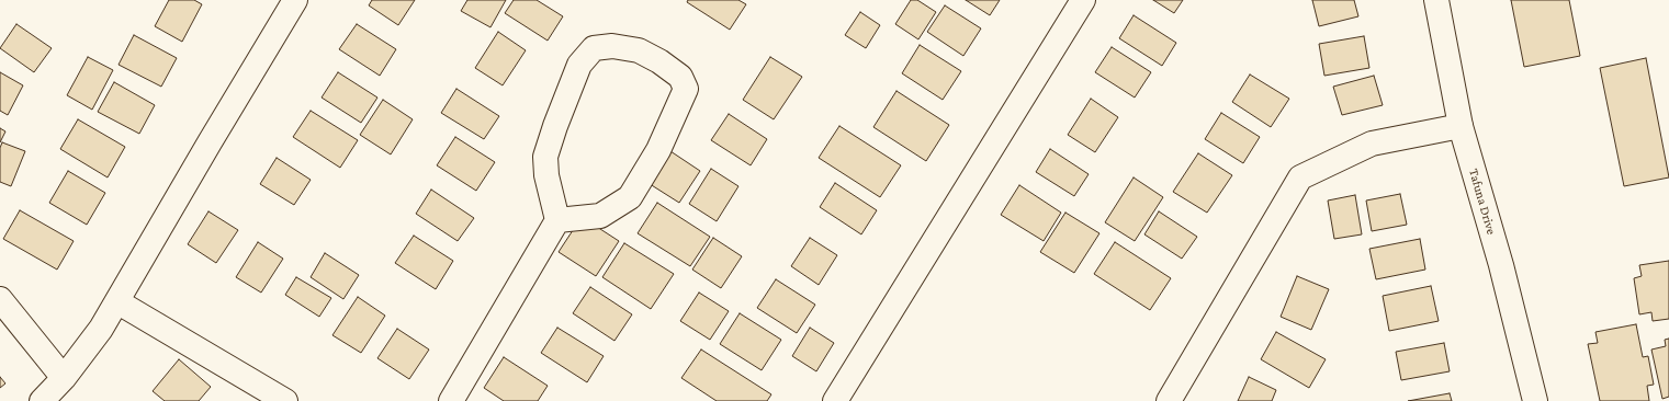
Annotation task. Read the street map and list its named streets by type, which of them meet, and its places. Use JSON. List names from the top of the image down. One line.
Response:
{"streets":{"street":["Tafuna Drive"]}}
